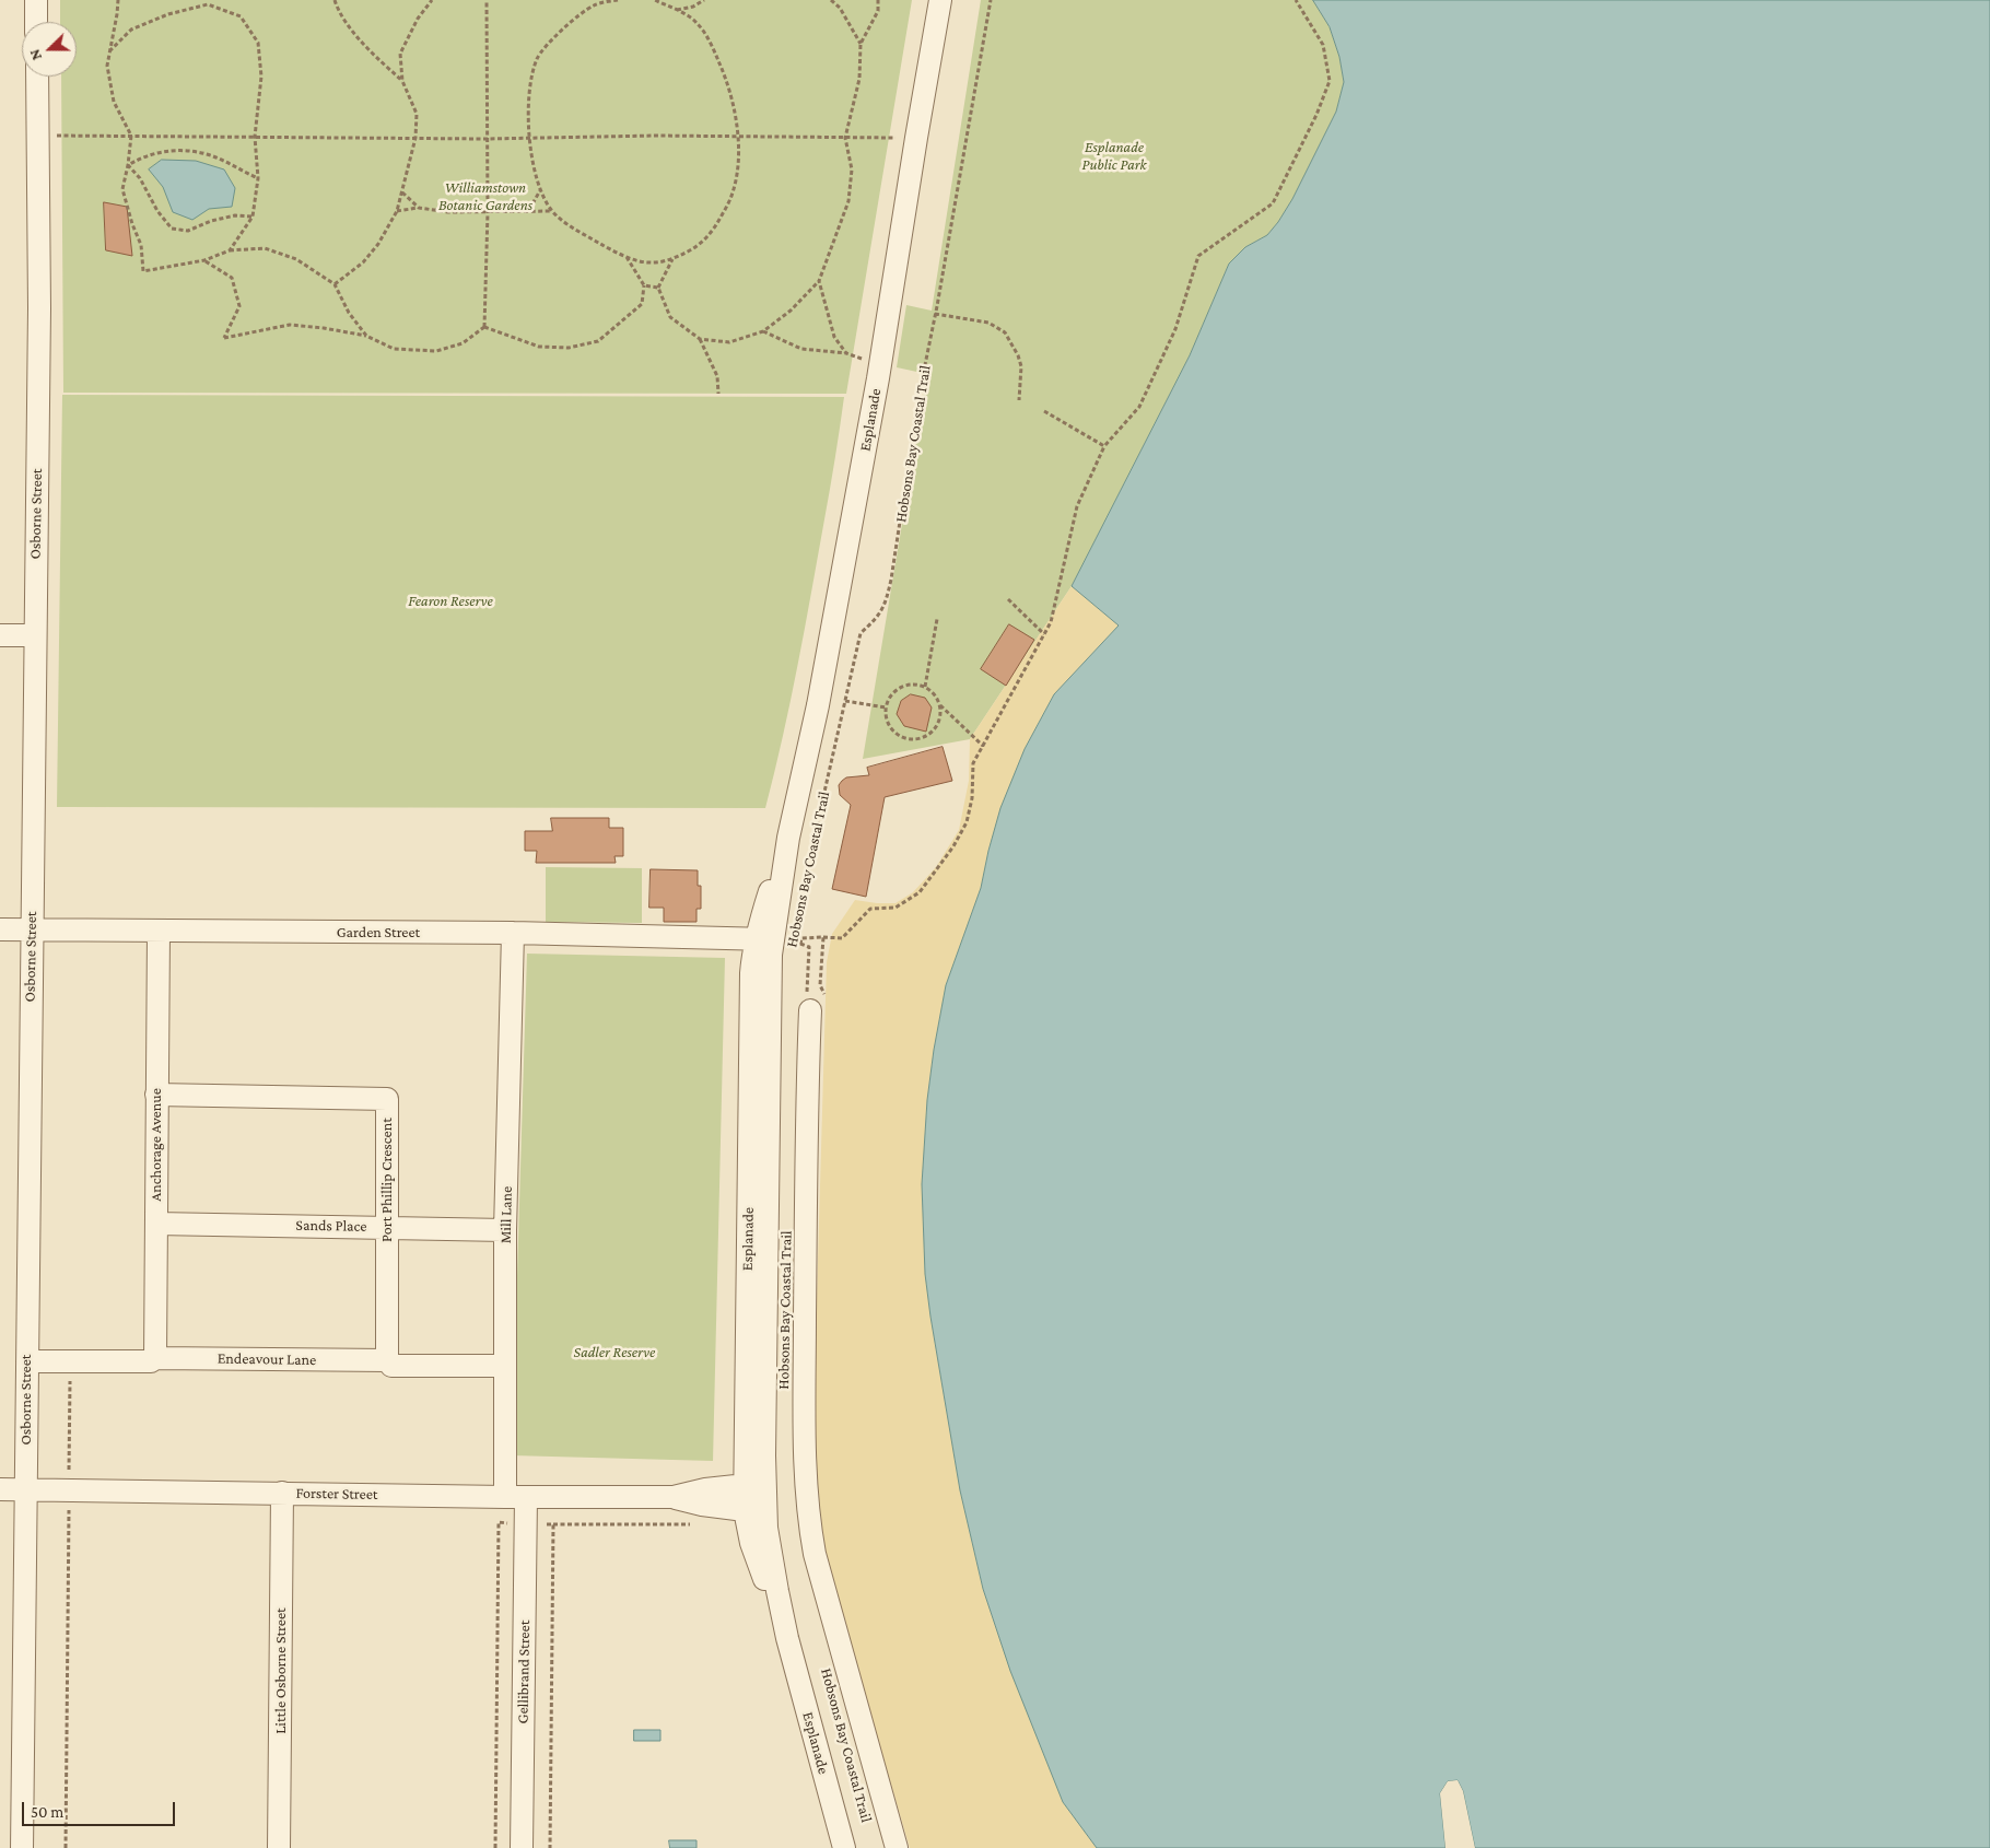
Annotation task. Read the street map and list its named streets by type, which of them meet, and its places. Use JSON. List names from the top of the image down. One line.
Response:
{"streets":{"street":["Esplanade","Hobsons Bay Coastal Trail","Osborne Street","Garden Street","Anchorage Avenue","Port Phillip Crescent","Mill Lane","Sands Place","Endeavour Lane","Forster Street","Little Osborne Street","Gellibrand Street"]},"crossings":[["Esplanade","Garden Street"],["Esplanade","Forster Street"],["Osborne Street","Garden Street"],["Osborne Street","Endeavour Lane"],["Osborne Street","Forster Street"],["Garden Street","Anchorage Avenue"],["Garden Street","Mill Lane"],["Anchorage Avenue","Port Phillip Crescent"],["Anchorage Avenue","Sands Place"],["Anchorage Avenue","Endeavour Lane"],["Port Phillip Crescent","Sands Place"],["Port Phillip Crescent","Endeavour Lane"],["Mill Lane","Sands Place"],["Mill Lane","Endeavour Lane"],["Mill Lane","Forster Street"],["Mill Lane","Gellibrand Street"],["Forster Street","Little Osborne Street"],["Forster Street","Gellibrand Street"]],"parks":["Esplanade Public Park","Williamstown Botanic Gardens","Fearon Reserve","Sadler Reserve"],"scale_bar":"50 m","north":"left"}
